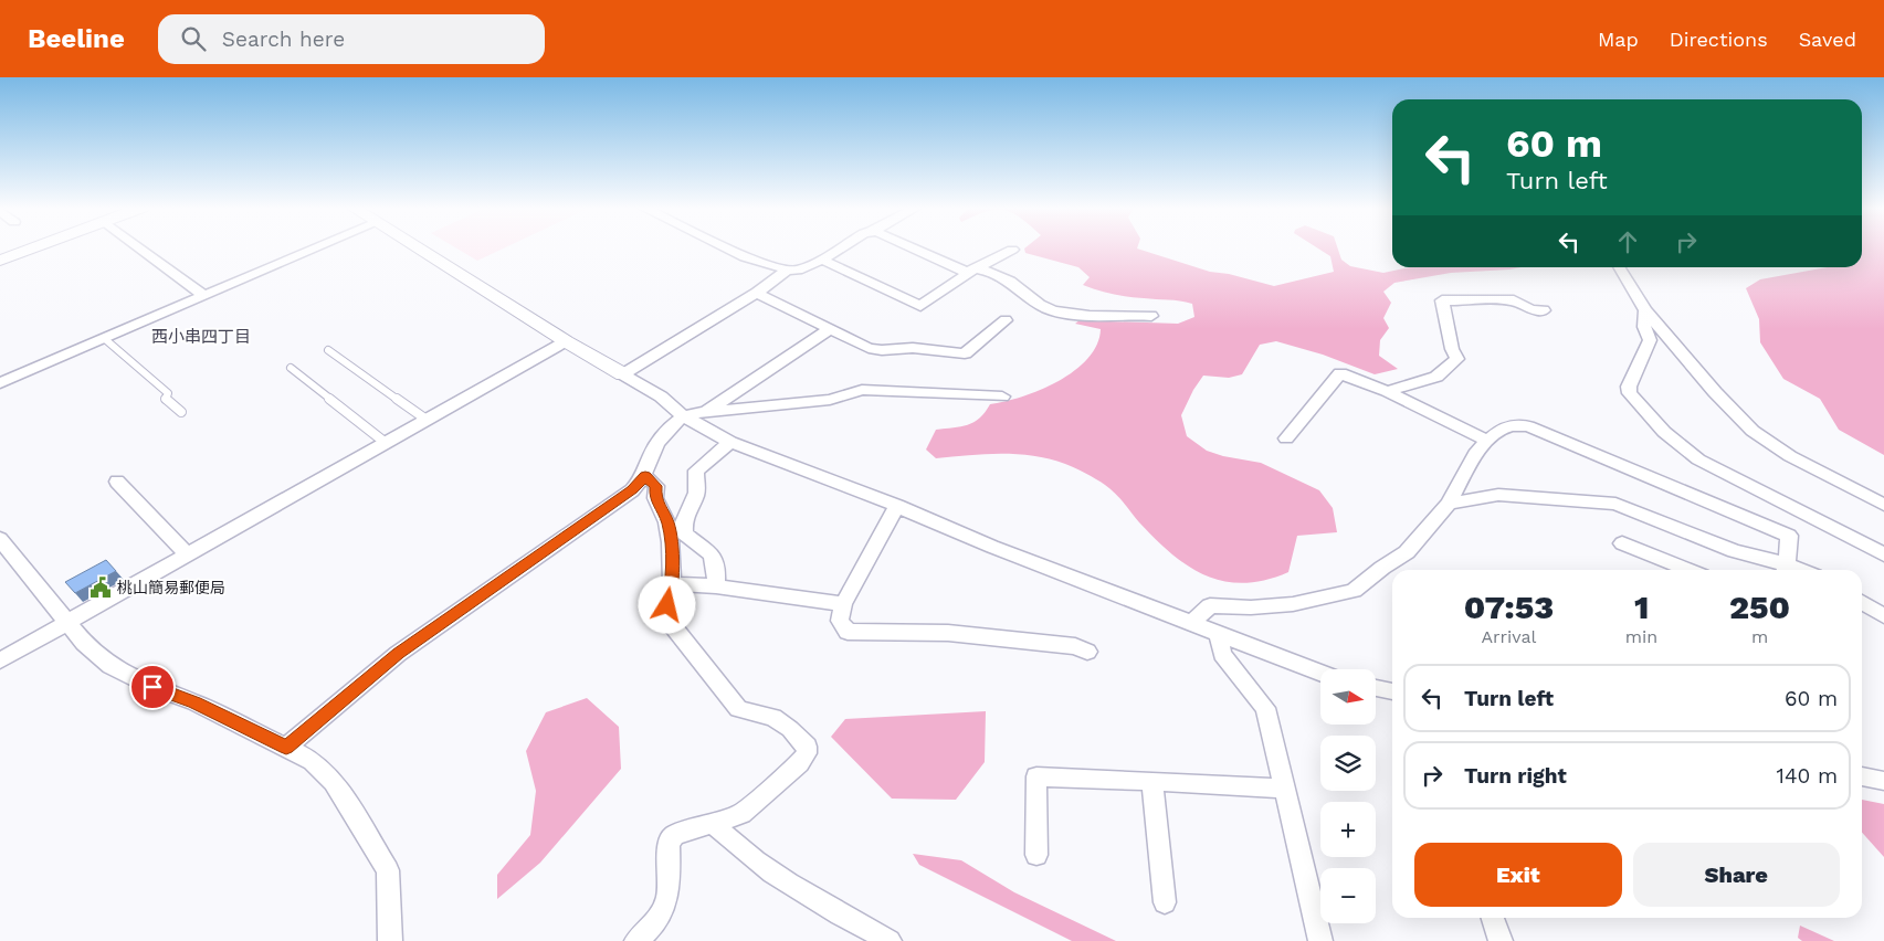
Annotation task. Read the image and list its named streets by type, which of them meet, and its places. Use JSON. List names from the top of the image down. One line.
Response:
{"districts":["西小串四丁目"],"places":{"public building":["桃山簡易郵便局"]},"north":"right","page":{"header":"Beeline","search":"Search here","nav":["Map","Directions","Saved"],"turn":["60 m","Turn left"],"eta":["07:53","Arrival","1","min","250","m"],"list":[{"name":"Turn left","value":"60 m"},{"name":"Turn right","value":"140 m"}],"map_buttons":["+","−"],"buttons":["Exit","Share"]}}
